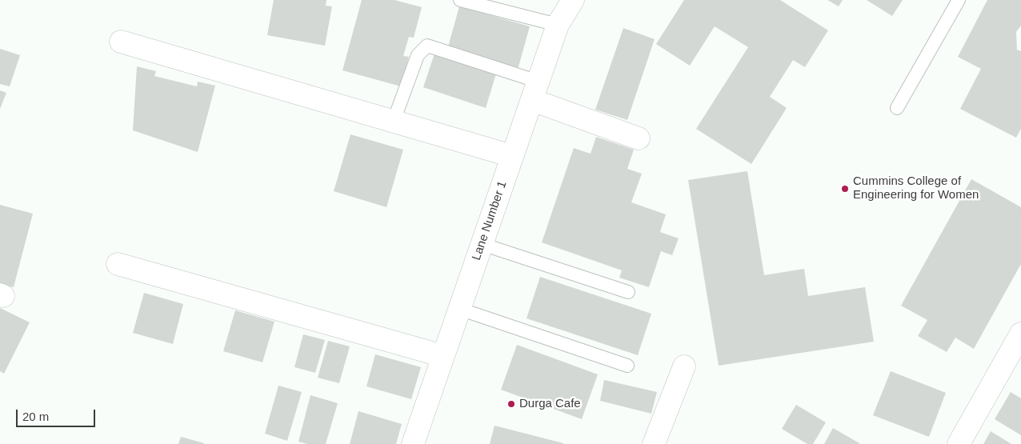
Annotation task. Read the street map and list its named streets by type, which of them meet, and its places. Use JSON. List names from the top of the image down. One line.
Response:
{"streets":{"street":["Lane Number 1"]},"places":["Cummins College of Engineering for Women","Durga Cafe"],"scale_bar":"20 m"}
